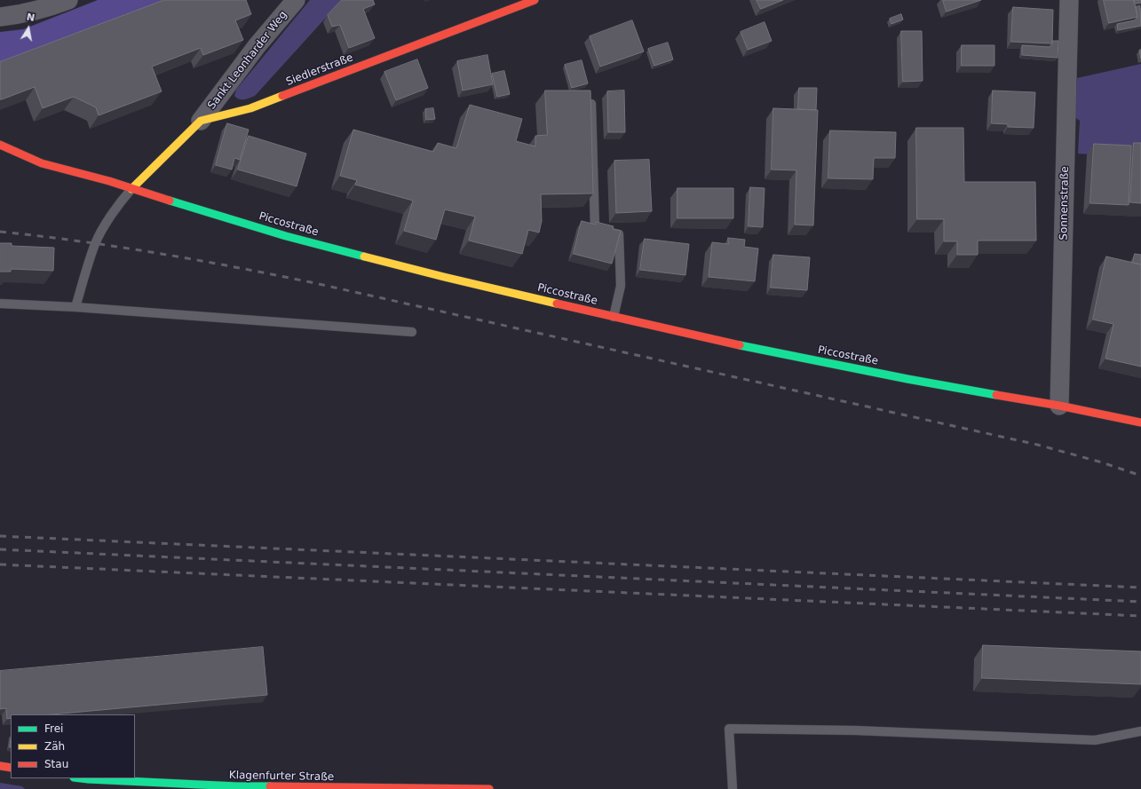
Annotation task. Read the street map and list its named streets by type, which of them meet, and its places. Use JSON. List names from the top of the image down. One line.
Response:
{"streets":{"street":["Sankt Leonharder Weg","Siedlerstraße","Sonnenstraße","Piccostraße","Klagenfurter Straße"]},"crossings":[["Sankt Leonharder Weg","Siedlerstraße"],["Sonnenstraße","Piccostraße"]],"legend":["Frei","Zäh","Stau"],"north":"top"}
